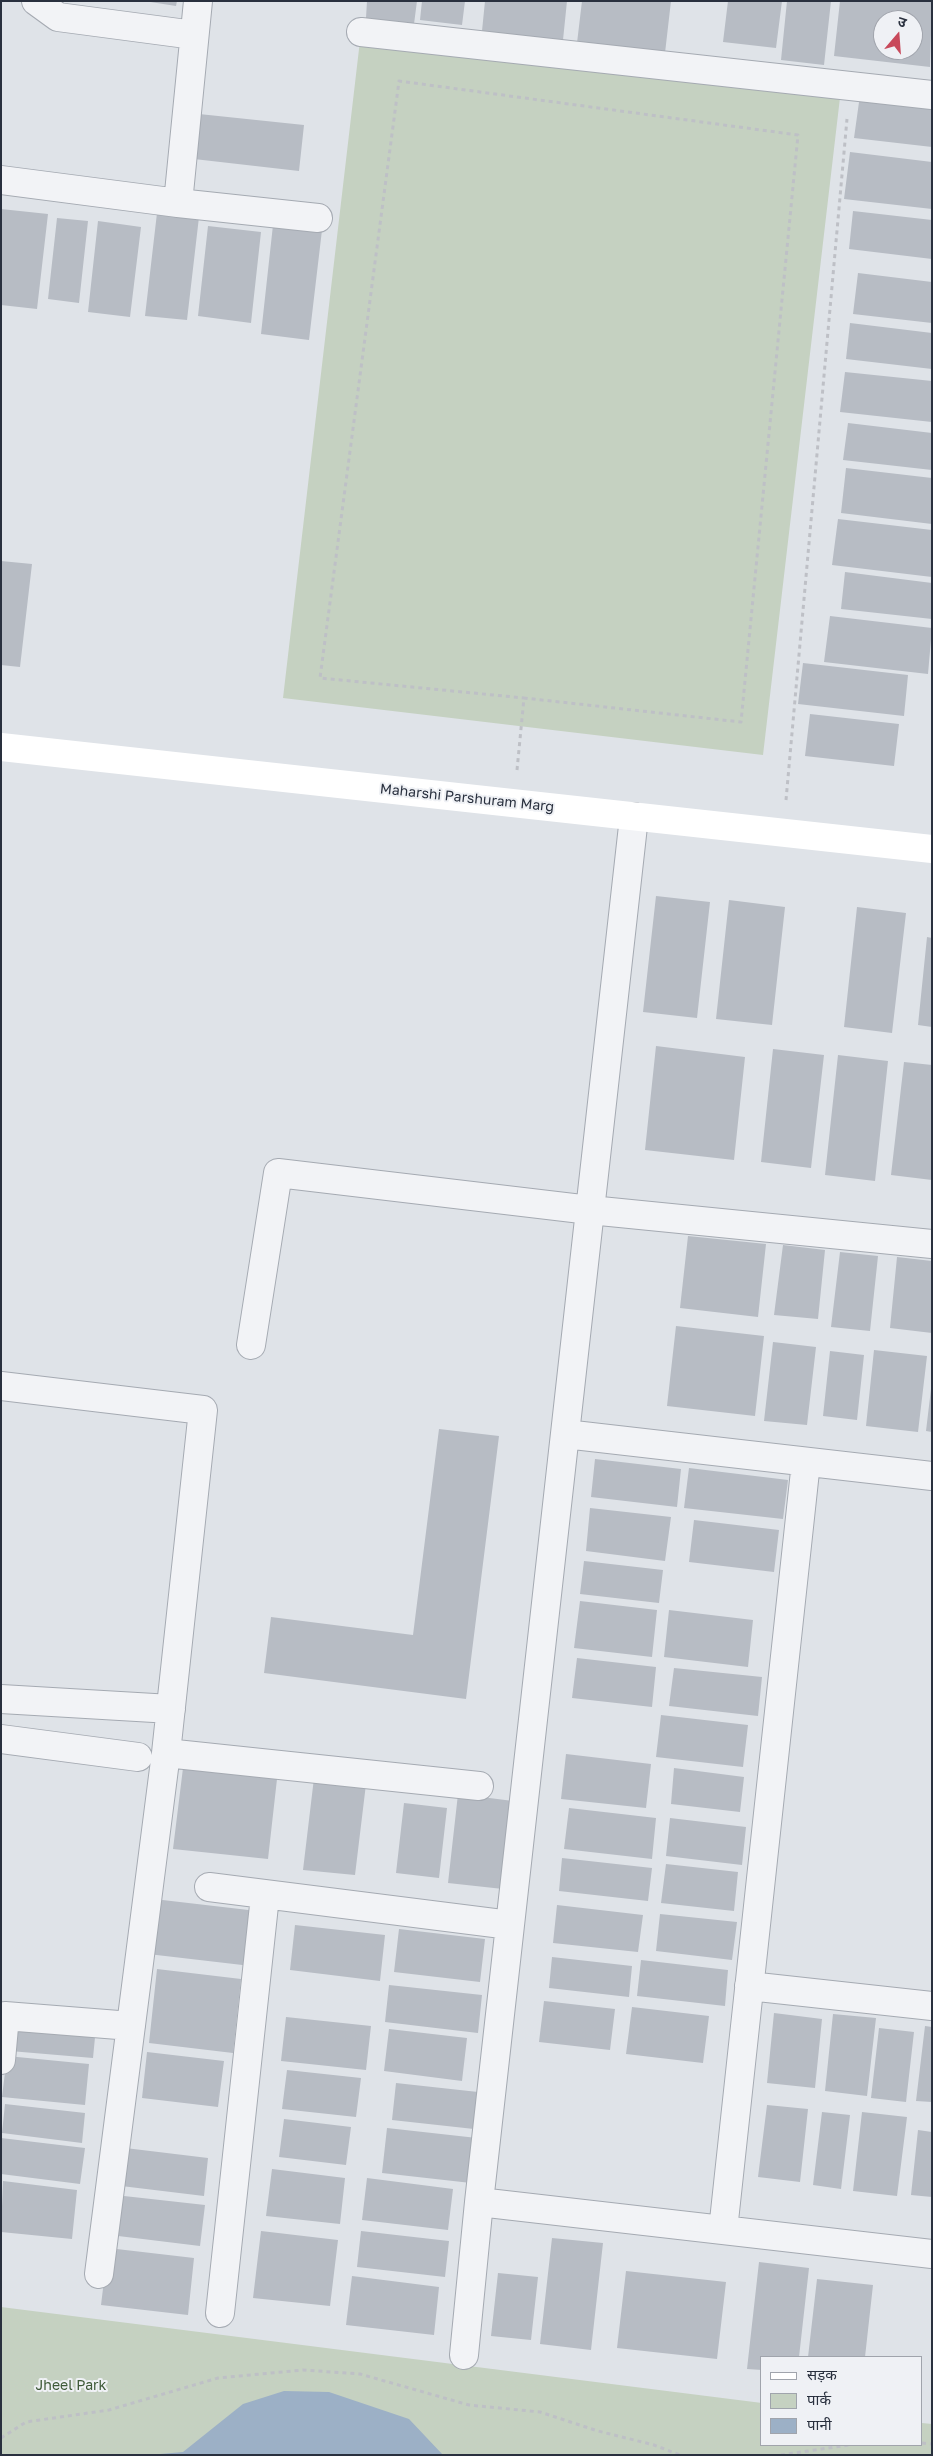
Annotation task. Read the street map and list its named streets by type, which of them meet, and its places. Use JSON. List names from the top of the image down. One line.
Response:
{"streets":{"street":["Maharshi Parshuram Marg"]},"parks":["Jheel Park"],"legend":["सड़क","पार्क","पानी"],"north":"top"}
